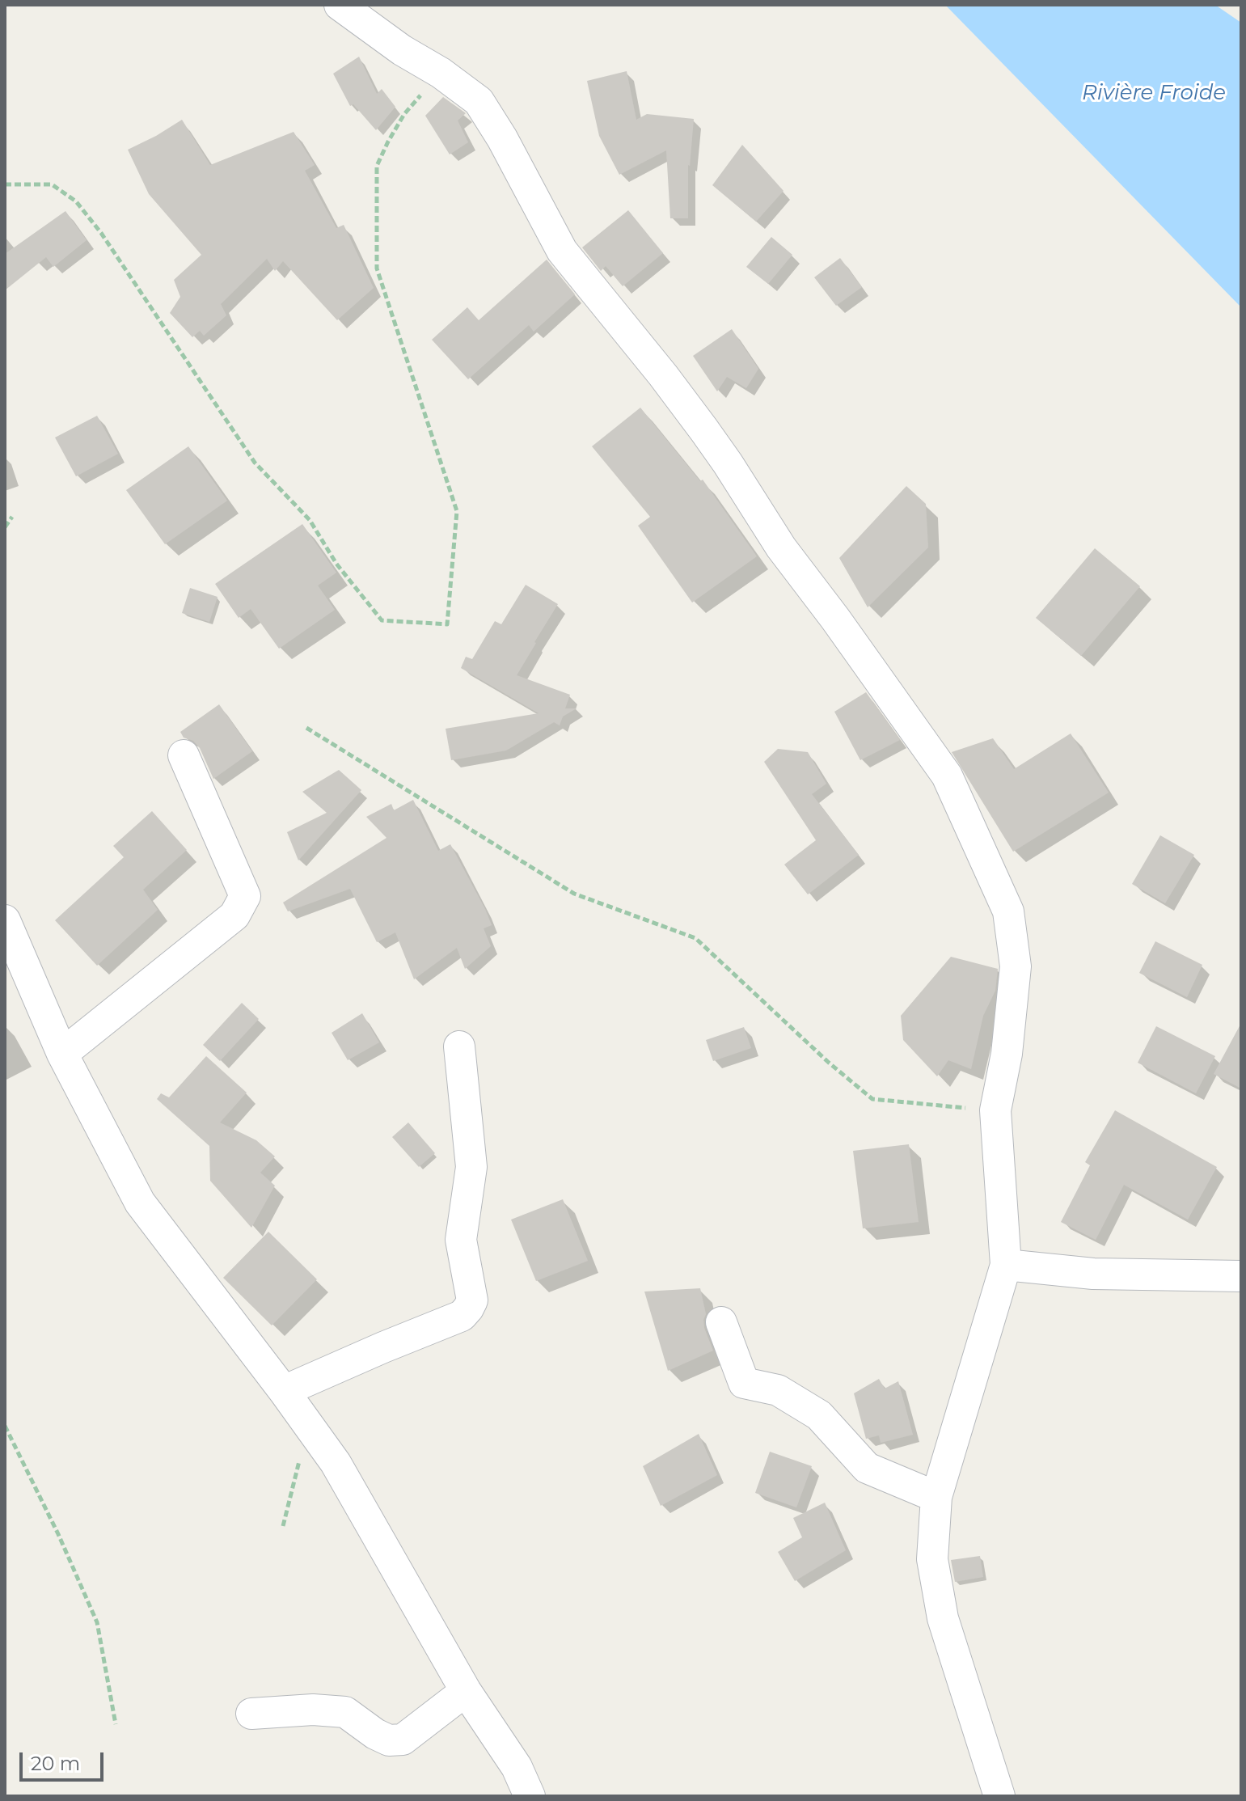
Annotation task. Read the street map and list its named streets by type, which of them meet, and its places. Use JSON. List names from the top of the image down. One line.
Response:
{"water":["Rivière Froide"],"scale_bar":"20 m"}
